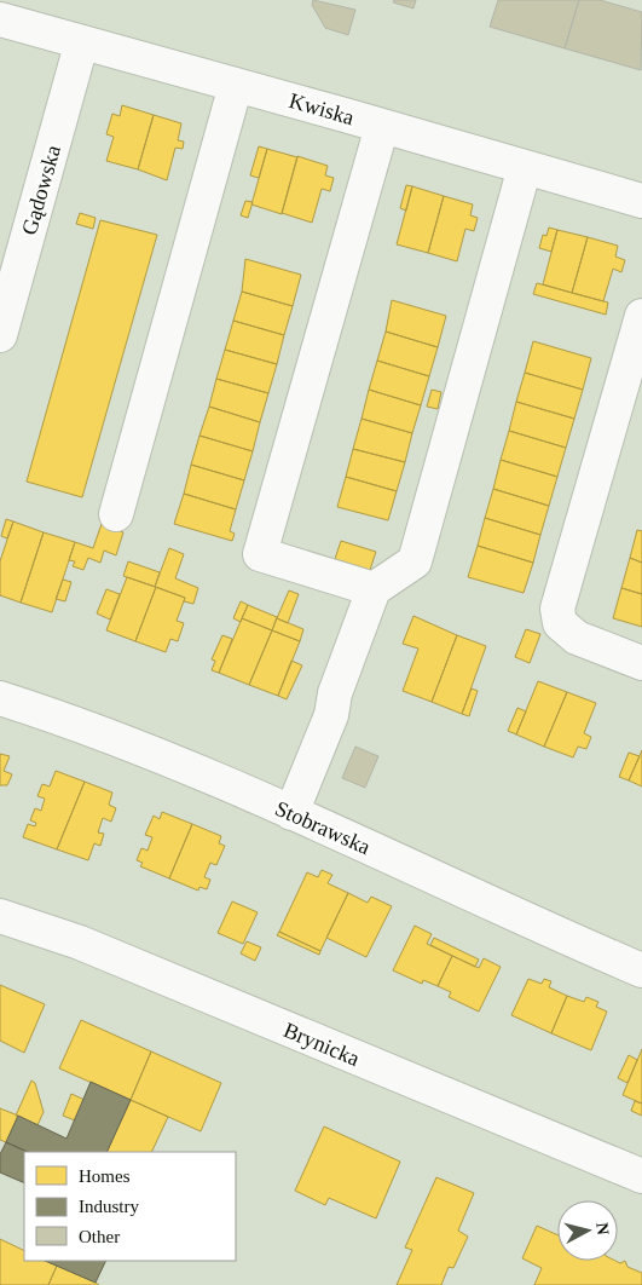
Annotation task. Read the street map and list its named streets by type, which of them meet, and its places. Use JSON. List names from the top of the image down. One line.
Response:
{"streets":{"street":["Kwiska","Gądowska","Stobrawska","Brynicka"]},"crossings":[["Kwiska","Gądowska"]],"legend":["Homes","Industry","Other"],"north":"right"}
